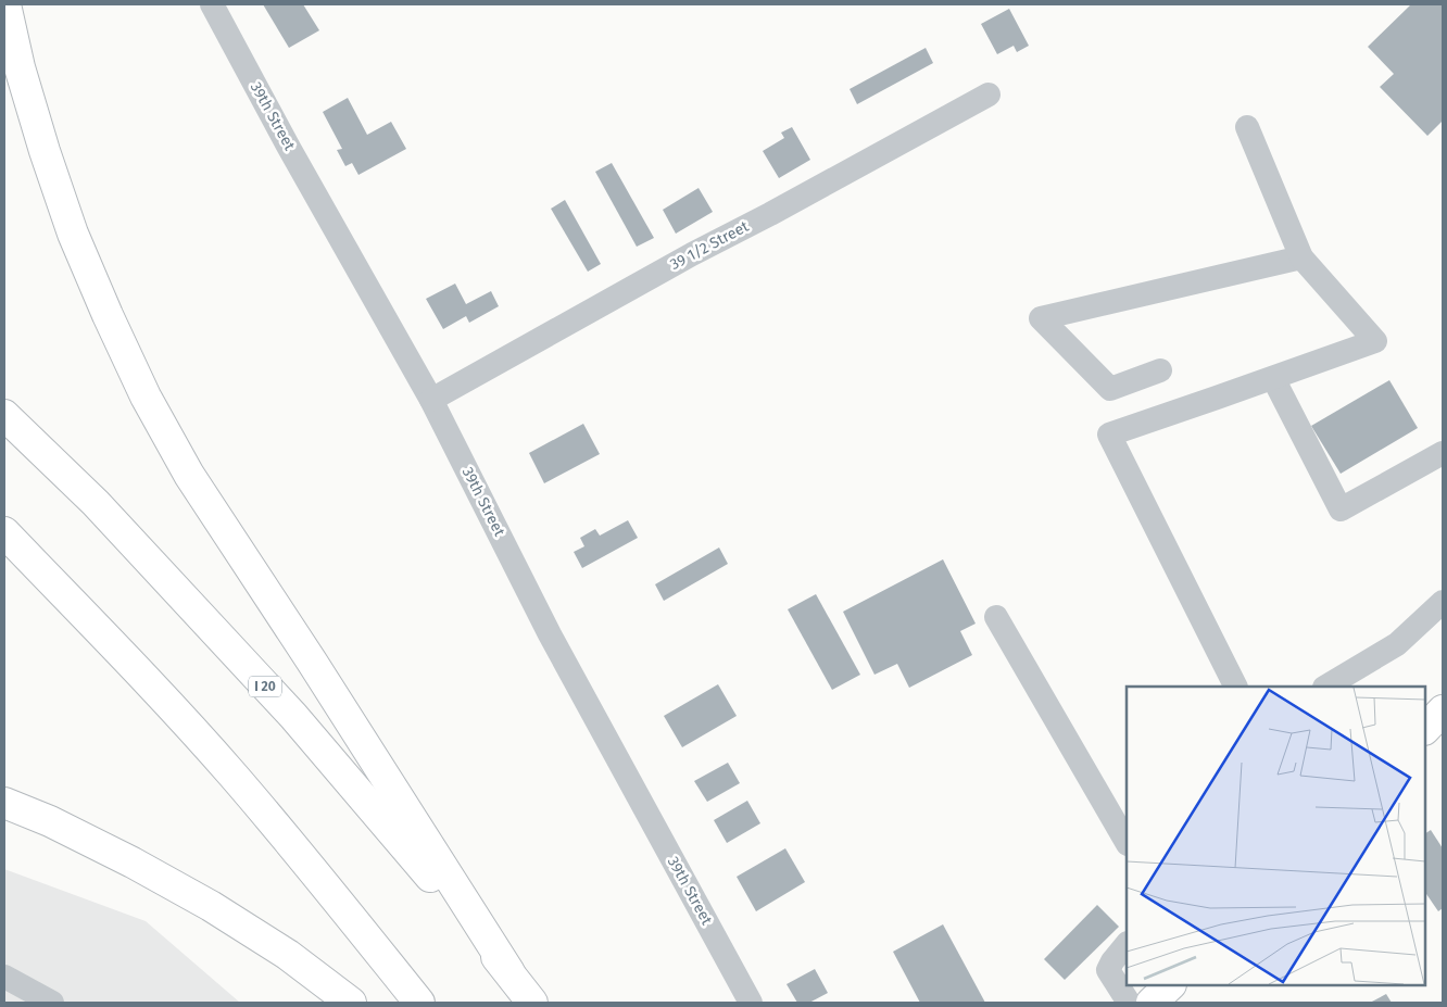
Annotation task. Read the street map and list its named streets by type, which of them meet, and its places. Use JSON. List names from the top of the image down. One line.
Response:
{"streets":{"main road":["I 20"],"street":["39th Street","39 1/2 Street"]},"crossings":[["39th Street","39 1/2 Street"]]}
